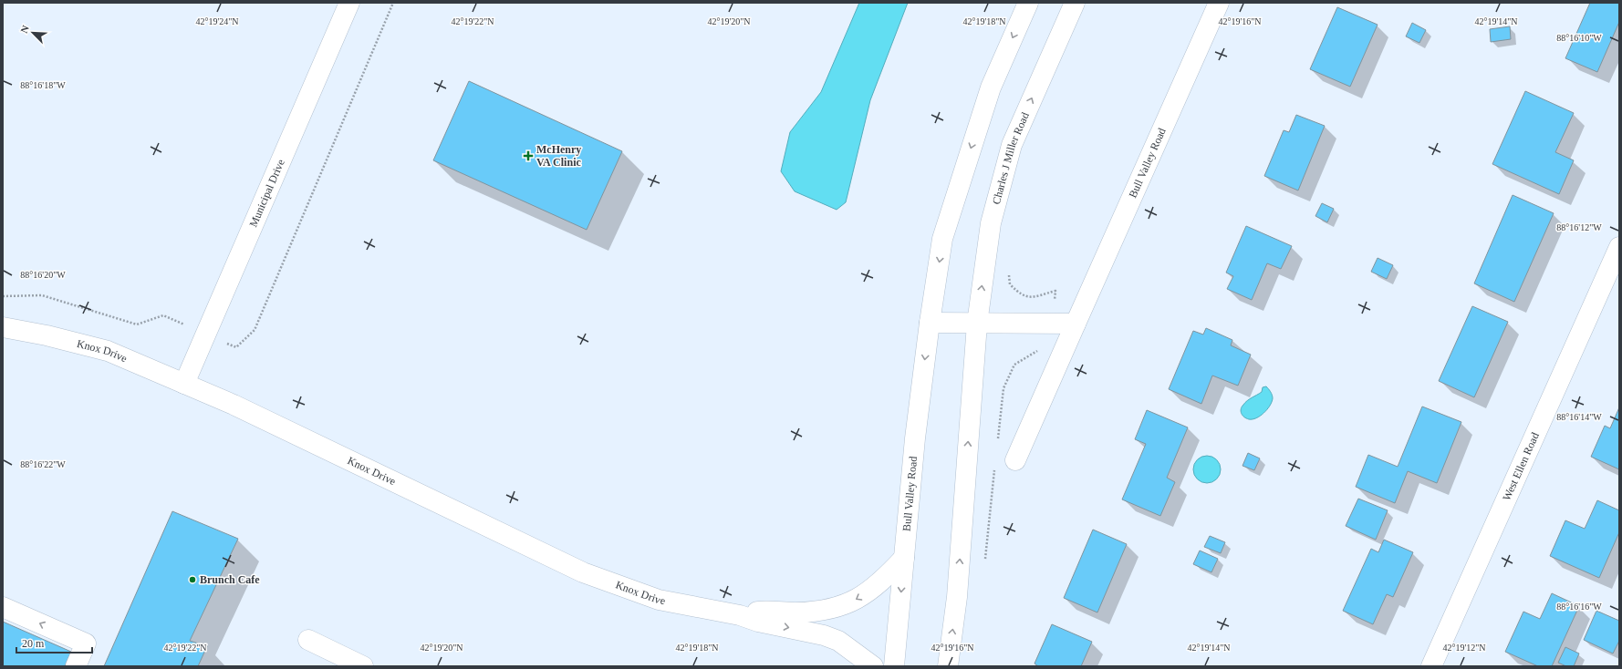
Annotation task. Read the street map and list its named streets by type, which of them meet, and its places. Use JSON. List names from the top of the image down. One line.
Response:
{"streets":{"street":["Charles J Miller Road","Bull Valley Road","Municipal Drive","Knox Drive","West Ellen Road"]},"crossings":[["Bull Valley Road","Knox Drive"],["Municipal Drive","Knox Drive"]],"one_way":["Charles J Miller Road"],"places":{"health":["McHenry VA Clinic"],"other":["Brunch Cafe"]},"scale_bar":"20 m","north":"top left","coordinates":["42°19'22\"N","42°19'20\"N","42°19'18\"N","42°19'16\"N","42°19'14\"N","42°19'24\"N","88°16'10\"W","88°16'18\"W","88°16'12\"W","88°16'20\"W","88°16'14\"W","88°16'22\"W","88°16'16\"W","42°19'12\"N"]}
